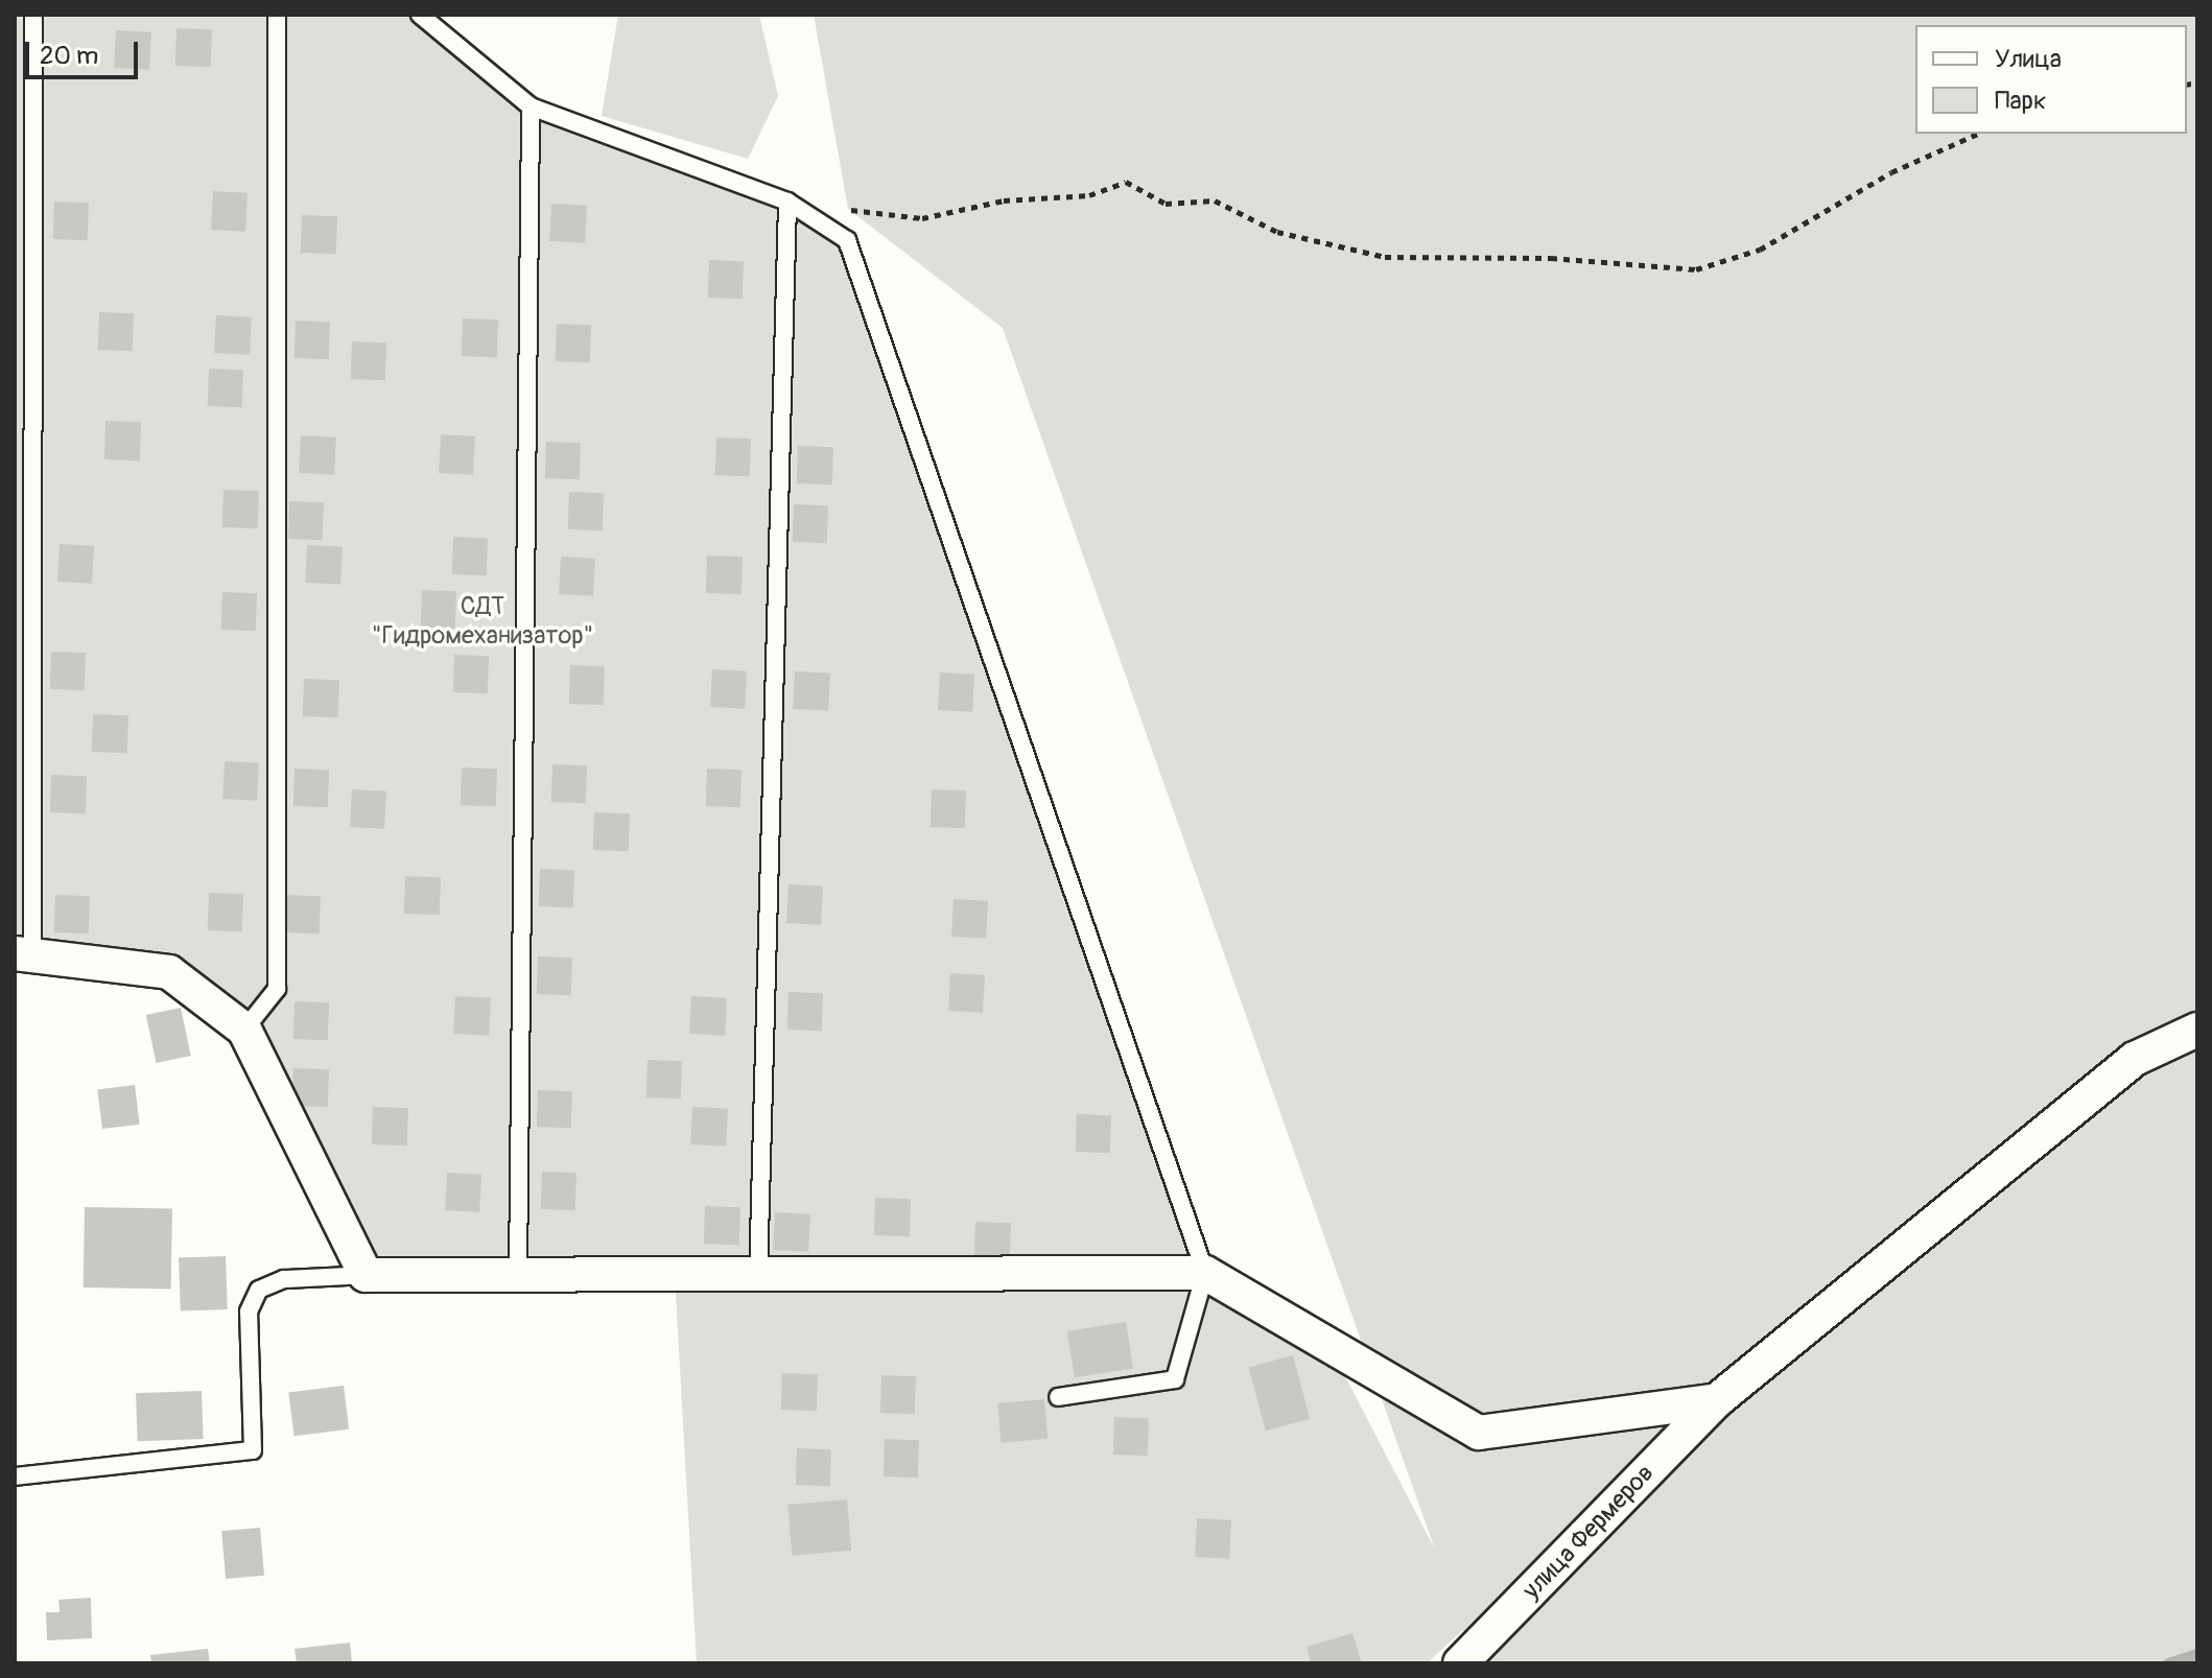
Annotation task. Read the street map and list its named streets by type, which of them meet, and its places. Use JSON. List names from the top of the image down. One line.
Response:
{"streets":{"street":["улица Фермеров"]},"parks":["СДТ \"Гидромеханизатор\""],"legend":["Улица","Парк"],"scale_bar":"20 m"}
